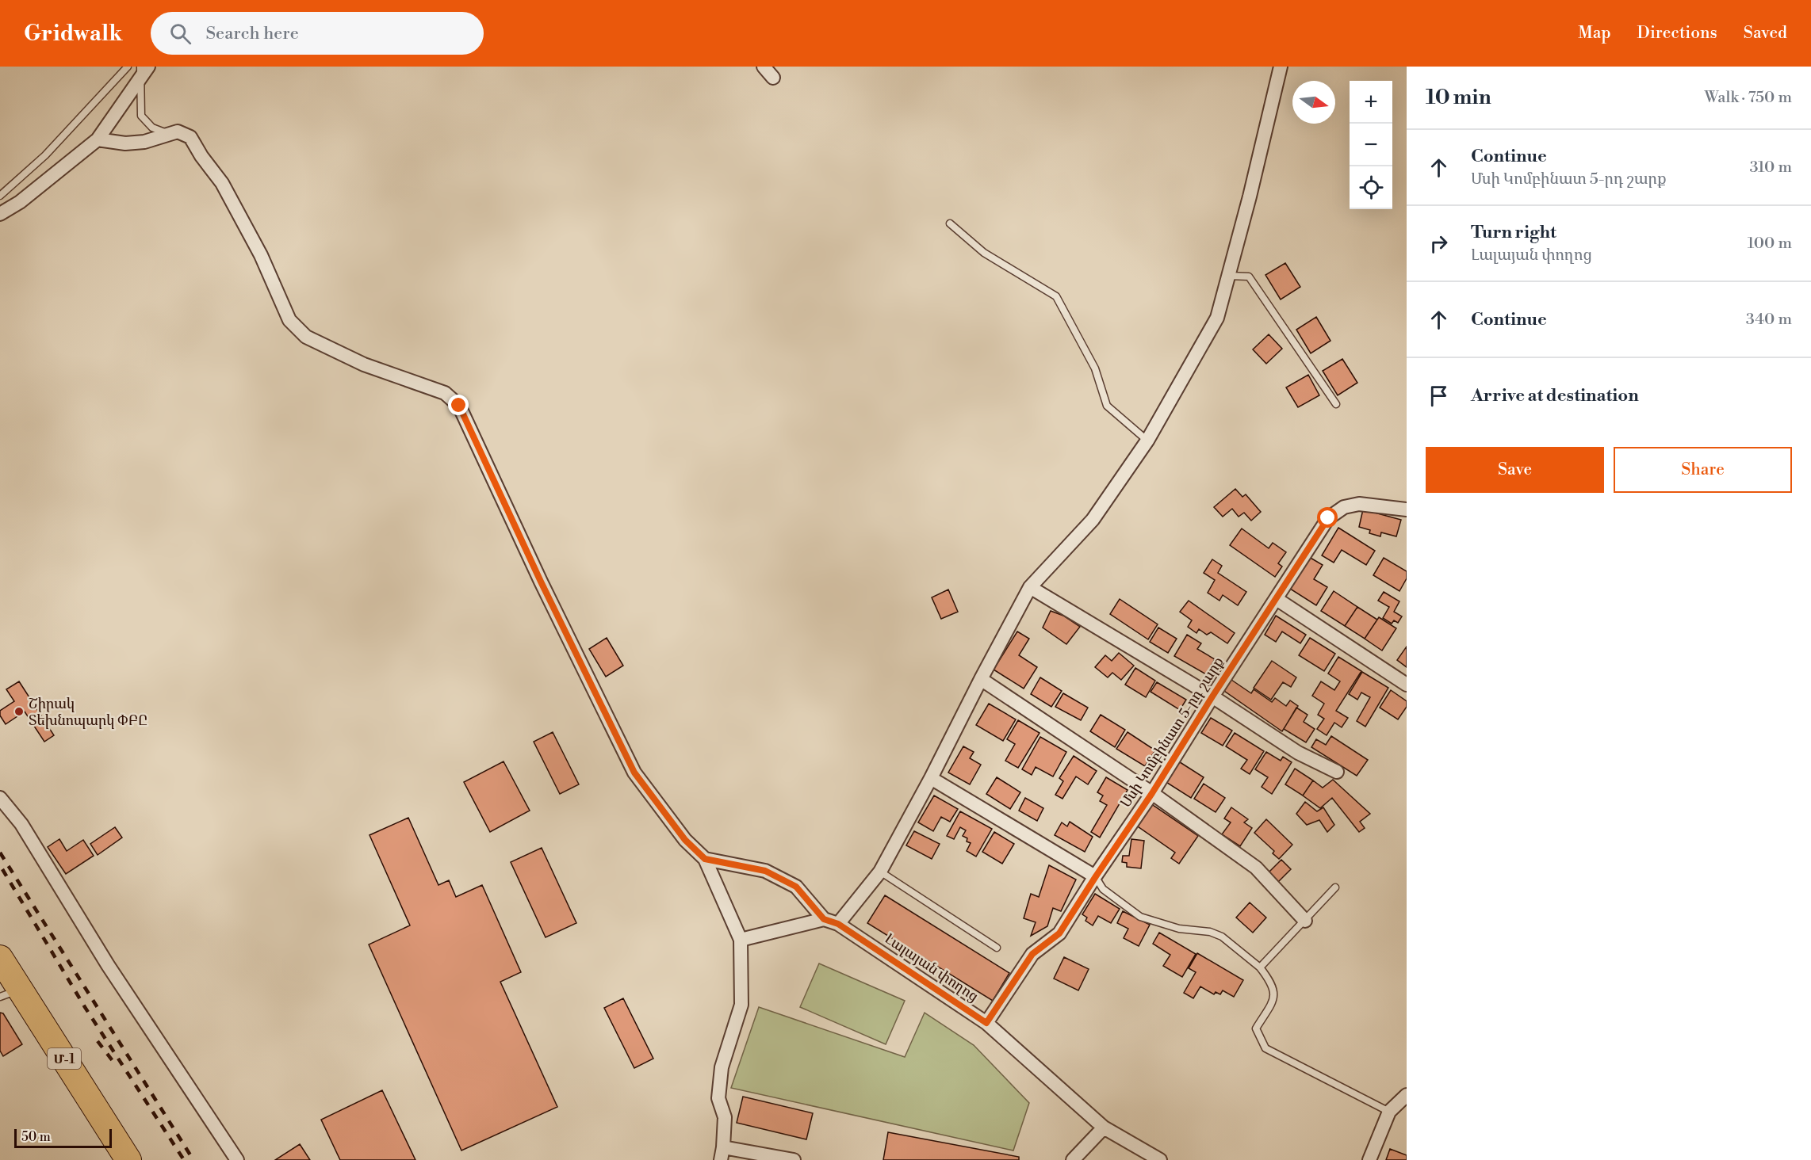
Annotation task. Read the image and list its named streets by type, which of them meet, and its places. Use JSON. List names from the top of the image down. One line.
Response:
{"streets":{"highway":["Մ-1"],"street":["Մսի Կոմբինատ 5-րդ շարք","Լալայան փողոց"]},"crossings":[["Մսի Կոմբինատ 5-րդ շարք","Լալայան փողոց"]],"places":["Շիրակ Տեխնոպարկ ՓԲԸ"],"scale_bar":"50 m","north":"right","page":{"header":"Gridwalk","search":"Search here","nav":["Map","Directions","Saved"],"heading":["10 min","Walk · 750 m"],"map_buttons":["+","−"],"list":[["Continue","Մսի Կոմբինատ 5-րդ շարք","310 m"],["Turn right","Լալայան փողոց","100 m"],["Continue","340 m"],"Arrive at destination"],"buttons":["Save","Share"],"scale":"50 m"}}
